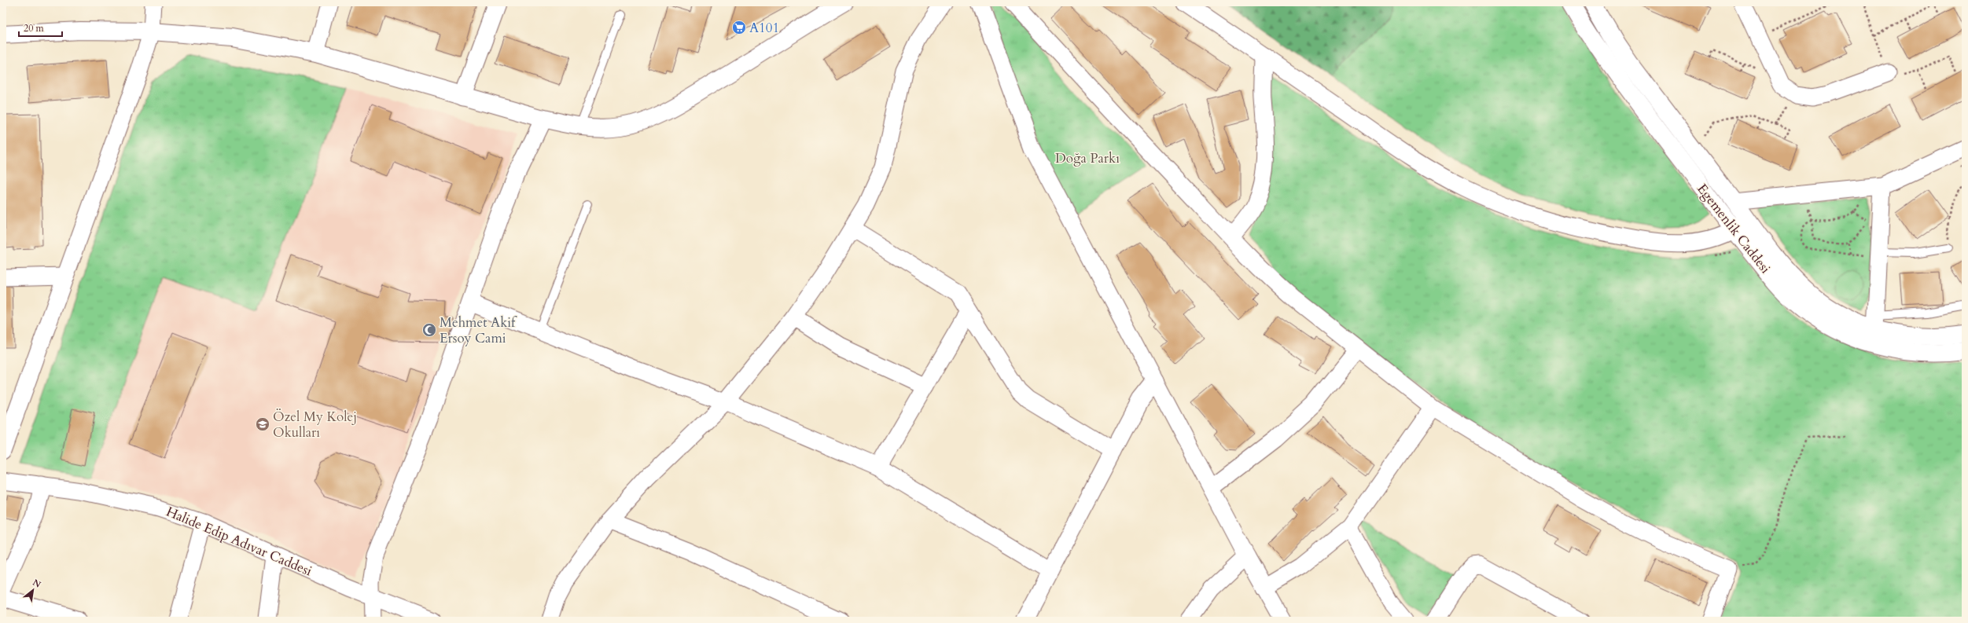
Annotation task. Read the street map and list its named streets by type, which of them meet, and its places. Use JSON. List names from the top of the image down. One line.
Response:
{"streets":{"main road":["Egemenlik Caddesi"],"street":["Halide Edip Adıvar Caddesi"]},"parks":["Doğa Parkı"],"places":{"supermarket":["A101"],"mosque":["Mehmet Akif Ersoy Cami"],"school or university":["Özel My Kolej Okulları"]},"scale_bar":"20 m","north":"top right"}
